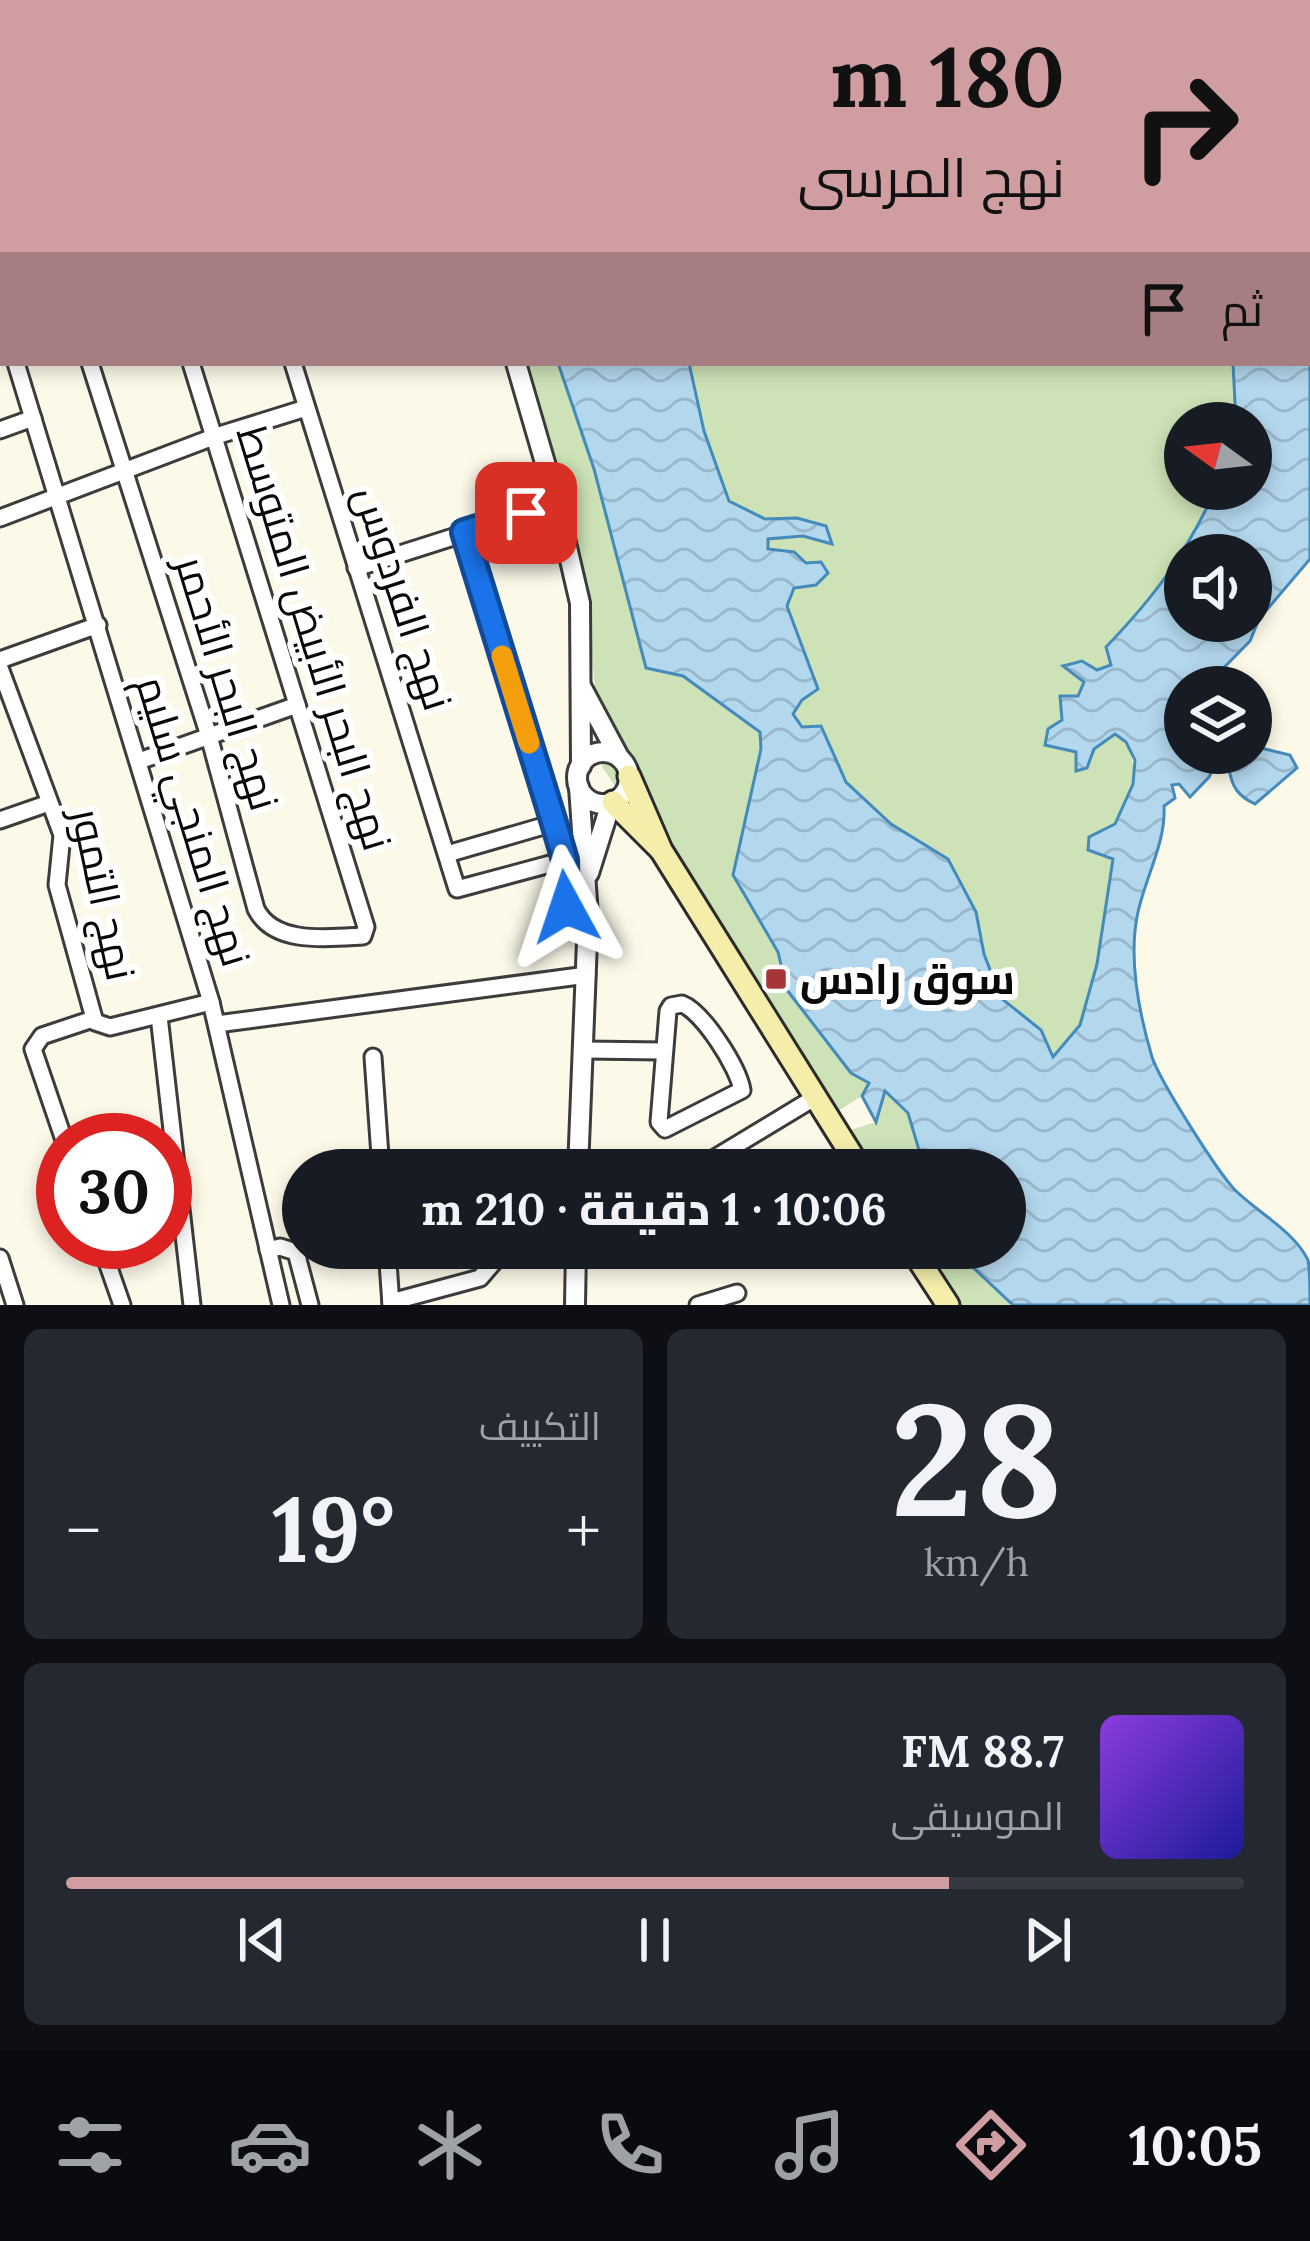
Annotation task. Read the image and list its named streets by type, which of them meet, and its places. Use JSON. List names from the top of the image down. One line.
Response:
{"streets":{"street":["نهج الفردوس","نهج البحر الأبيض المتوسط","نهج البحر الأحمر","نهج المنجي سليم","نهج التمور"]},"crossings":[["نهج البحر الأبيض المتوسط","نهج البحر الأحمر"],["نهج المنجي سليم","نهج التمور"]],"places":{"transit":["سوق رادس"]},"north":"left","page":{"turn":["180 m","نهج المرسى"],"then":"ثم","limit":"30","trip":"10:06 · 1 دقيقة · 210 m","tile":[["28","km/h"],"التكييف"],"heat":["−","19°","+"],"song":["88.7 FM","الموسيقى"],"tabs":"10:05"}}
